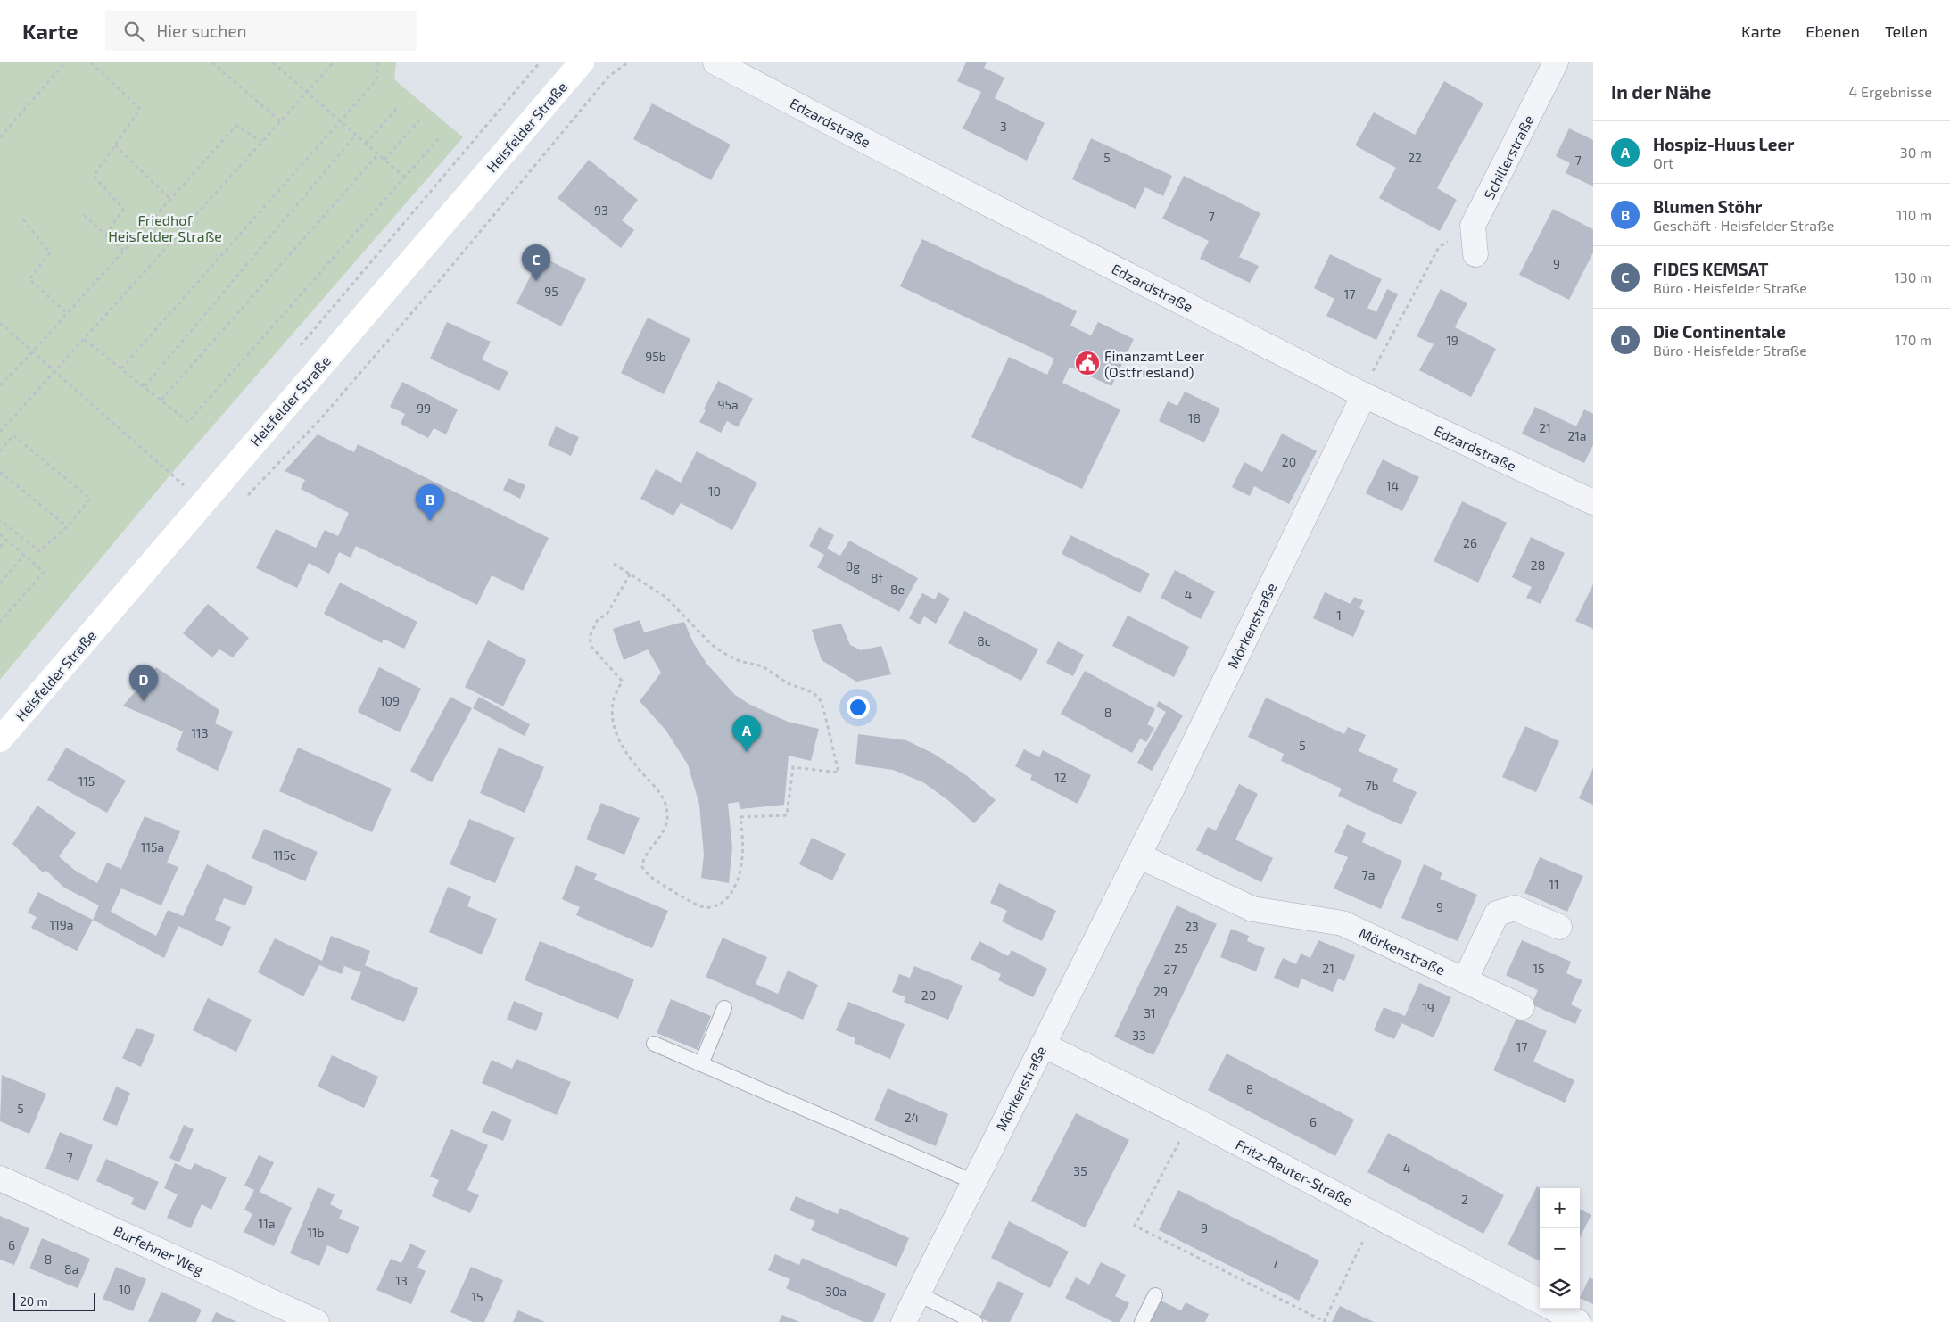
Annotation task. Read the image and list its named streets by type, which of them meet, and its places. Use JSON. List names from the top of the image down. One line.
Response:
{"streets":{"main road":["Heisfelder Straße"],"street":["Edzardstraße","Schillerstraße","Mörkenstraße","Fritz-Reuter-Straße","Burfehner Weg"]},"crossings":[["Edzardstraße","Mörkenstraße"],["Mörkenstraße","Fritz-Reuter-Straße"]],"parks":["Friedhof Heisfelder Straße"],"places":{"public building":["Finanzamt Leer (Ostfriesland)"]},"house_numbers":["3","5","22","7","93","7","9","95","17","19","95b","95a","99","18","21","21a","20","14","10","26","28","8g","8f","8e","4","1","8c","109","8","113","5","12","115","7b","115a","115c","7a","11","9","119a","23","25","21","15","27","29","20","19","31","33","17","8","5","24","6","7","4","35","2","11a","9","11b","6","8","7","8a","13","10","30a","15"],"scale_bar":"20 m","page":{"header":"Karte","search":"Hier suchen","nav":["Karte","Ebenen","Teilen"],"heading":["In der Nähe","4 Ergebnisse"],"list":[{"mark":"A","name":"Hospiz-Huus Leer","note":"Ort","value":"30 m"},{"mark":"B","name":"Blumen Stöhr","note":"Geschäft · Heisfelder Straße","value":"110 m"},{"mark":"C","name":"FIDES KEMSAT","note":"Büro · Heisfelder Straße","value":"130 m"},{"mark":"D","name":"Die Continentale","note":"Büro · Heisfelder Straße","value":"170 m"}],"pins":["C","B","D","A"],"map_buttons":["+","−"],"scale":"20 m"}}
